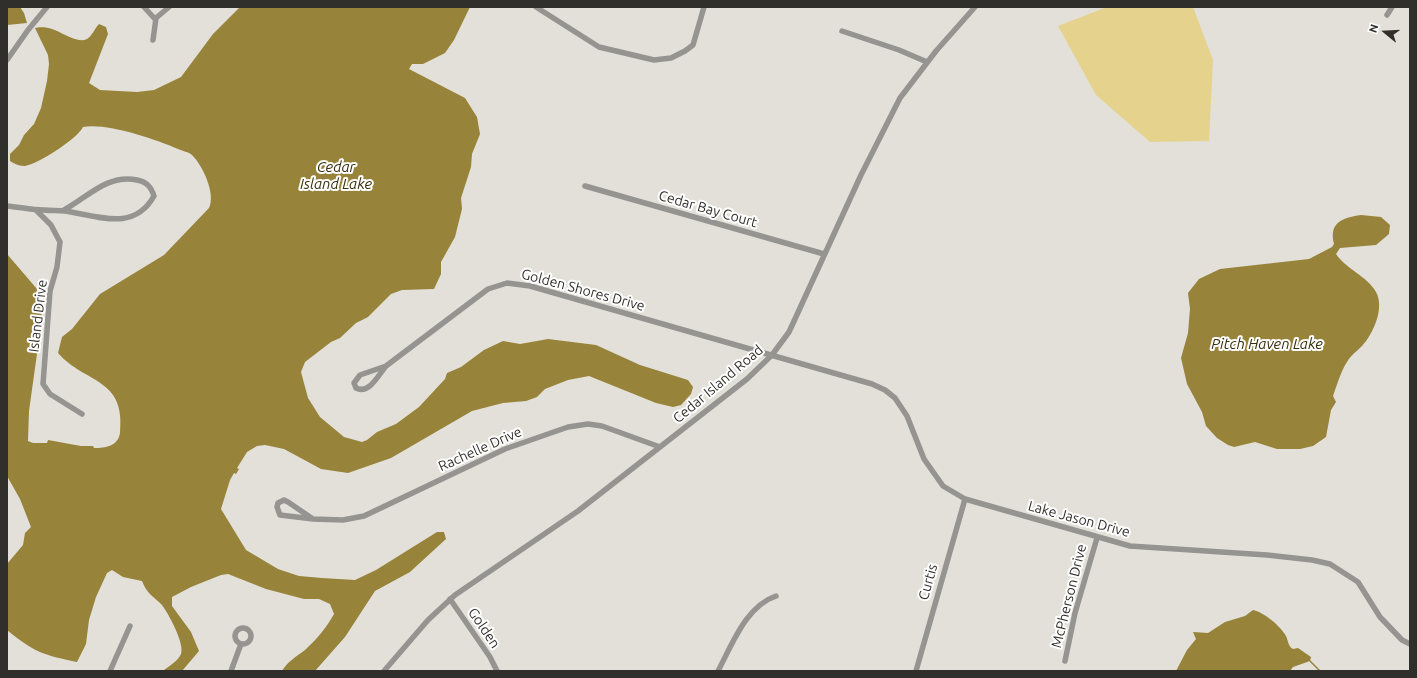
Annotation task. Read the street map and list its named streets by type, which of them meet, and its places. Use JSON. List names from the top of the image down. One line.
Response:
{"streets":{"street":["Cedar Bay Court","Golden Shores Drive","Island Drive","Cedar Island Road","Rachelle Drive","Lake Jason Drive","Curtis","McPherson Drive","Golden"]},"crossings":[["Cedar Bay Court","Cedar Island Road"],["Golden Shores Drive","Cedar Island Road"],["Golden Shores Drive","Lake Jason Drive"],["Cedar Island Road","Rachelle Drive"],["Cedar Island Road","Lake Jason Drive"],["Cedar Island Road","Golden"],["Lake Jason Drive","Curtis"],["Lake Jason Drive","McPherson Drive"]],"water":["Cedar Island Lake","Pitch Haven Lake"],"north":"left"}
